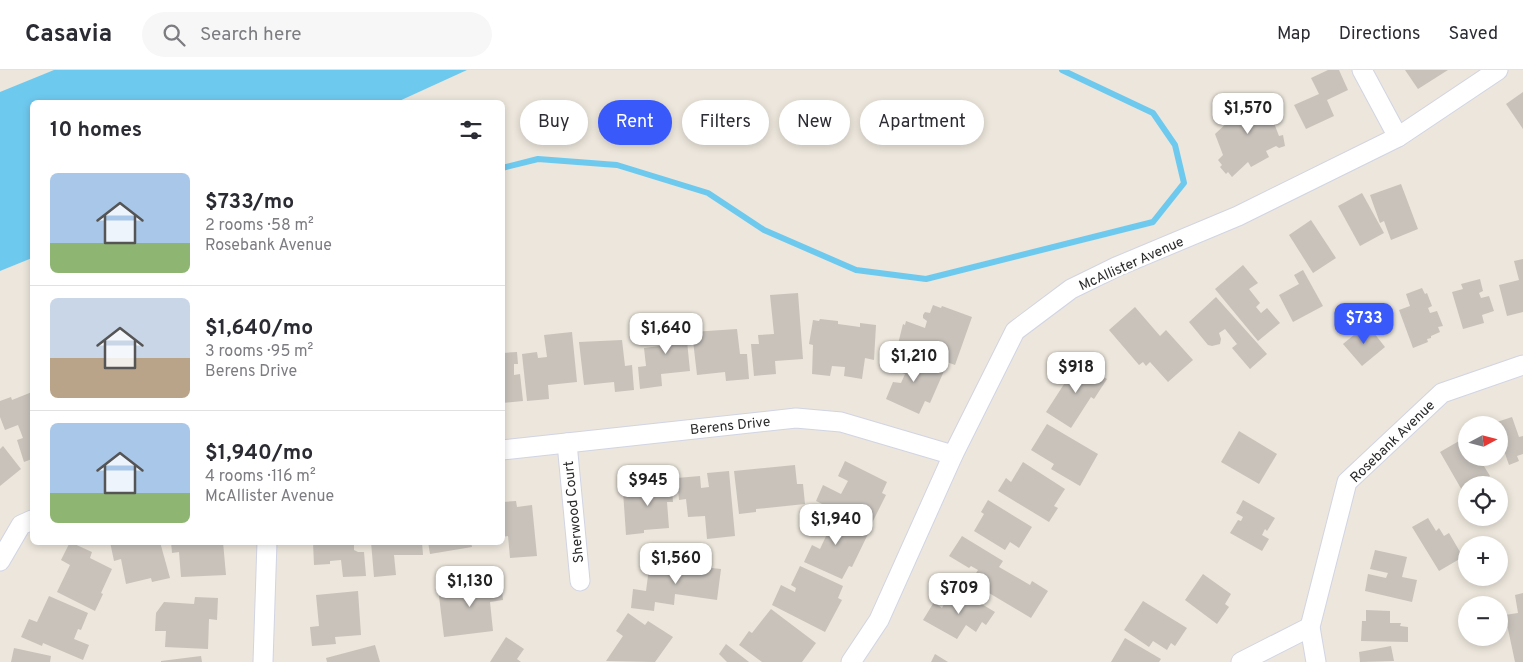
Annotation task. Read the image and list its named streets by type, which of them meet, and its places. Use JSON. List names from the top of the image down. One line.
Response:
{"streets":{"street":["McAllister Avenue","Berens Drive","Rosebank Avenue","Sherwood Court"]},"crossings":[["McAllister Avenue","Berens Drive"],["Berens Drive","Sherwood Court"]],"north":"right","page":{"header":"Casavia","search":"Search here","nav":["Map","Directions","Saved"],"price":["$1,570","$733","$1,640","$1,210","$918","$945","$1,940","$1,560","$1,130","$709"],"chip":["Buy","Rent","Filters","New","Apartment"],"heading":"10 homes","list":[{"name":"$733/mo","note":"2 rooms · 58 m² · Rosebank Avenue"},{"name":"$1,640/mo","note":"3 rooms · 95 m² · Berens Drive"},{"name":"$1,940/mo","note":"4 rooms · 116 m² · McAllister Avenue"}],"map_buttons":["+","−"]}}
